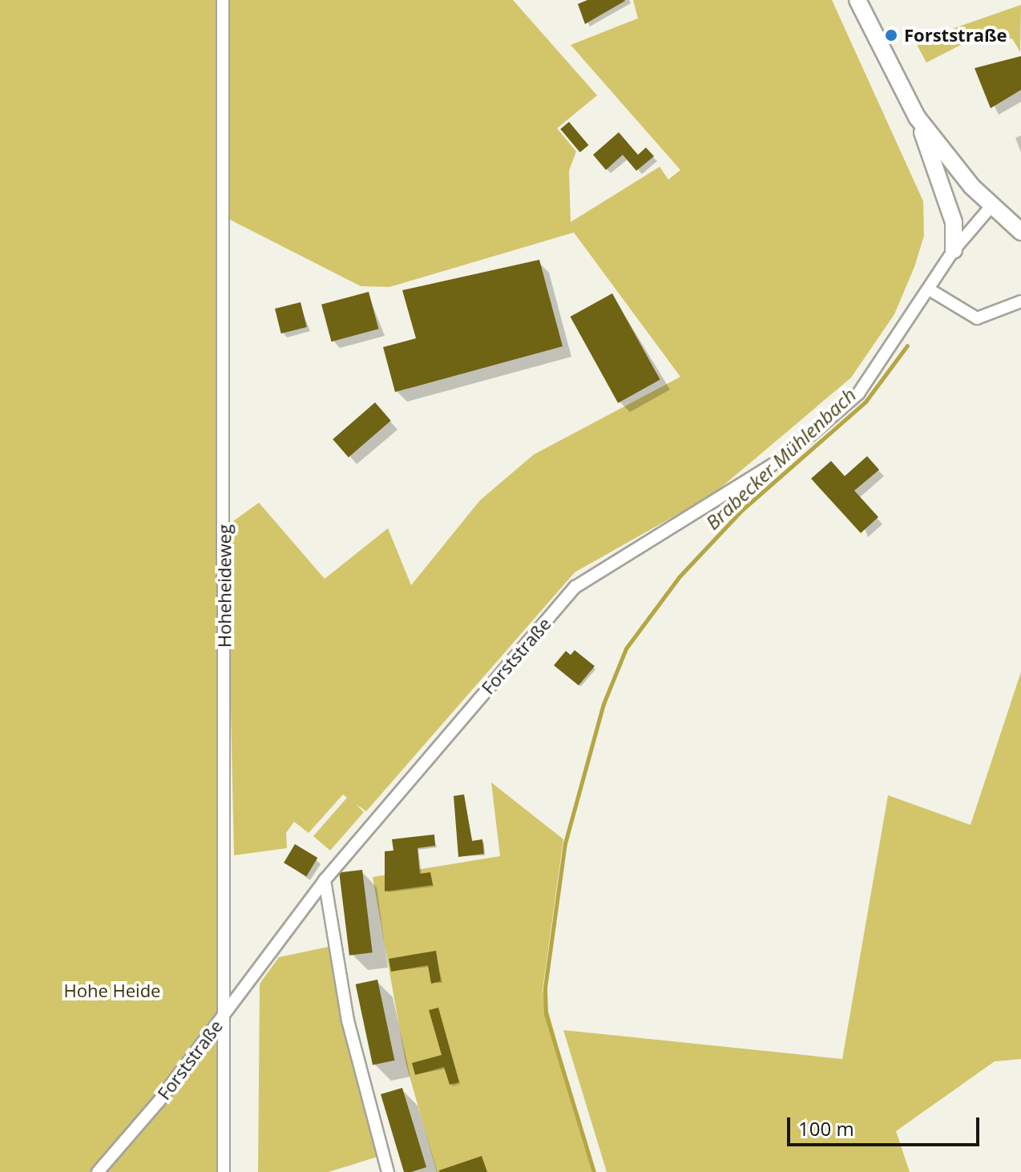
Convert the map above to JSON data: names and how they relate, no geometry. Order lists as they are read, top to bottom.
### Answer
{
  "streets": {
    "street": ["Hoheheideweg", "Forststraße"]
  },
  "crossings": [
    ["Hoheheideweg", "Forststraße"]
  ],
  "water": ["Brabecker Mühlenbach"],
  "parks": ["Hohe Heide"],
  "places": ["Forststraße"],
  "scale_bar": "100 m"
}
